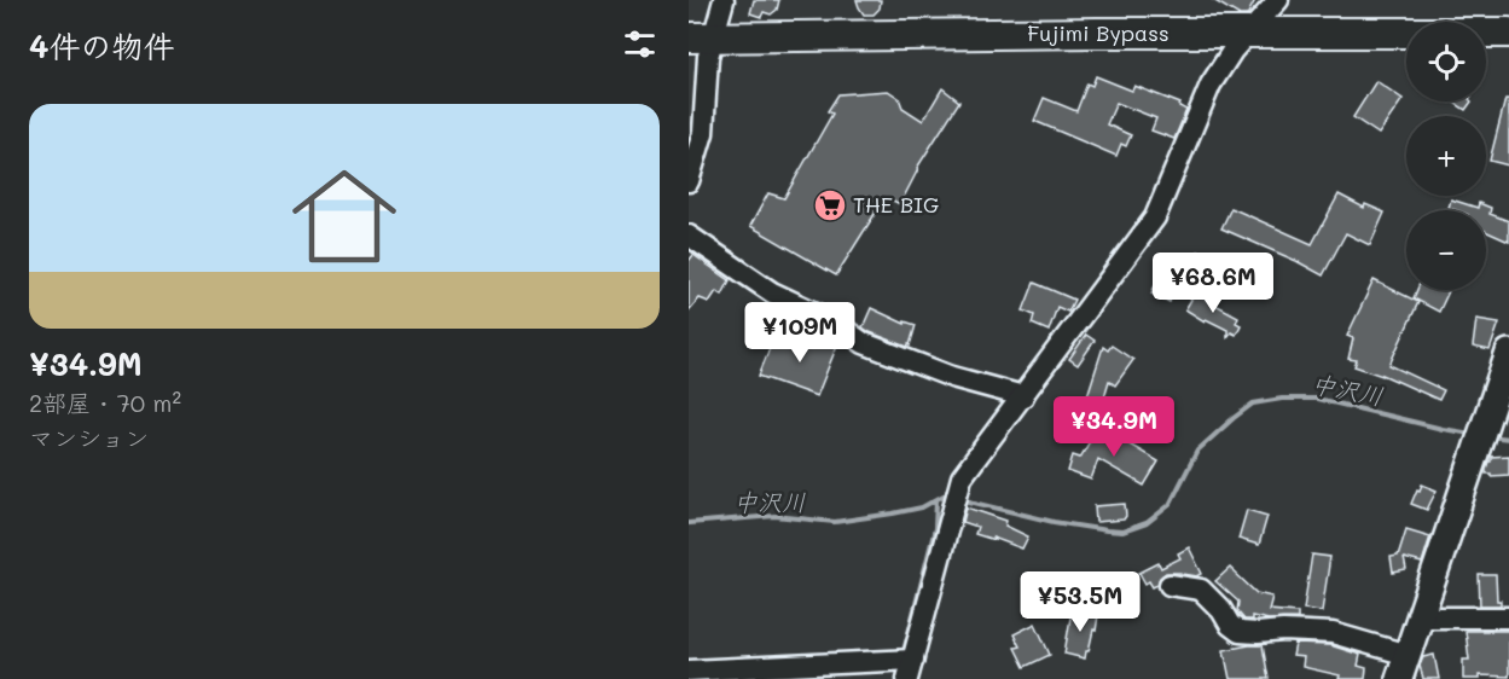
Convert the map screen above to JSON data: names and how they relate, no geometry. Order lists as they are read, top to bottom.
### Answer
{
  "streets": {
    "highway": ["Fujimi Bypass"]
  },
  "water": ["中沢川"],
  "places": {
    "supermarket": ["THE BIG"]
  },
  "page": {
    "heading": "4件の物件",
    "map_buttons": ["+", "−"],
    "list": [
      {
        "name": "¥34.9M",
        "note": "2部屋 · 70 m² · マンション"
      }
    ],
    "price": [
      "¥68.6M",
      "¥109M",
      "¥34.9M",
      "¥53.5M"
    ]
  }
}
